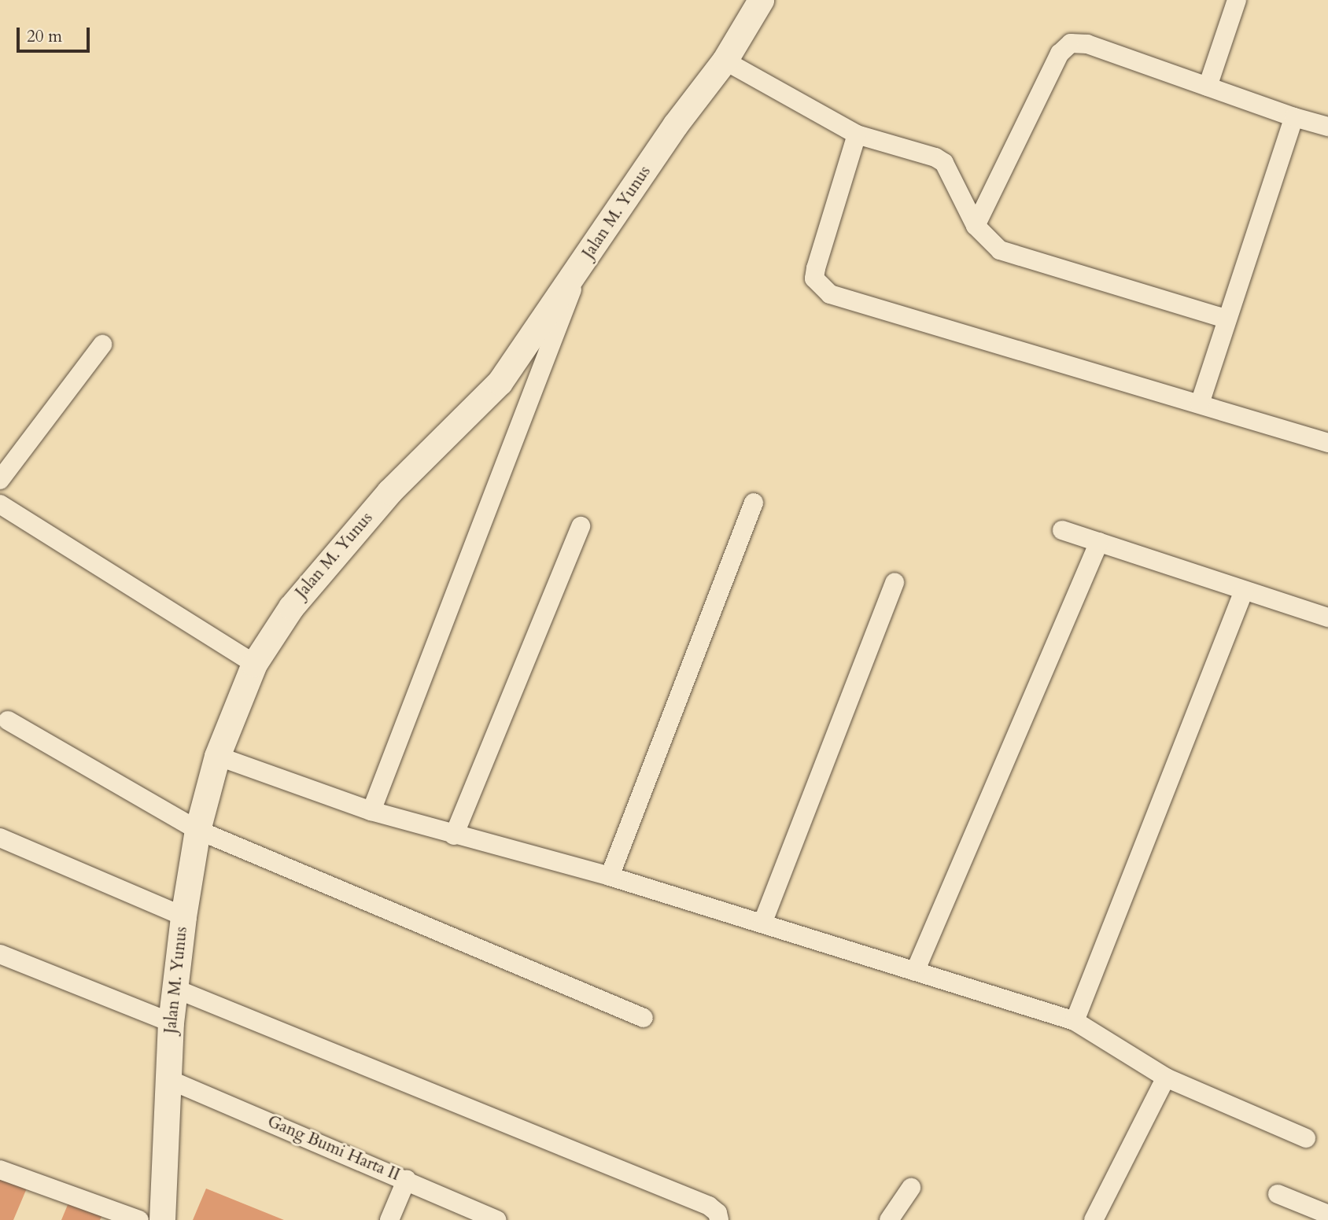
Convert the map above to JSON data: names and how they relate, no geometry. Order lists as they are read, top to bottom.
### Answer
{
  "streets": {
    "street": ["Jalan M. Yunus", "Gang Bumi Harta II"]
  },
  "crossings": [
    ["Jalan M. Yunus", "Gang Bumi Harta II"]
  ],
  "scale_bar": "20 m"
}
